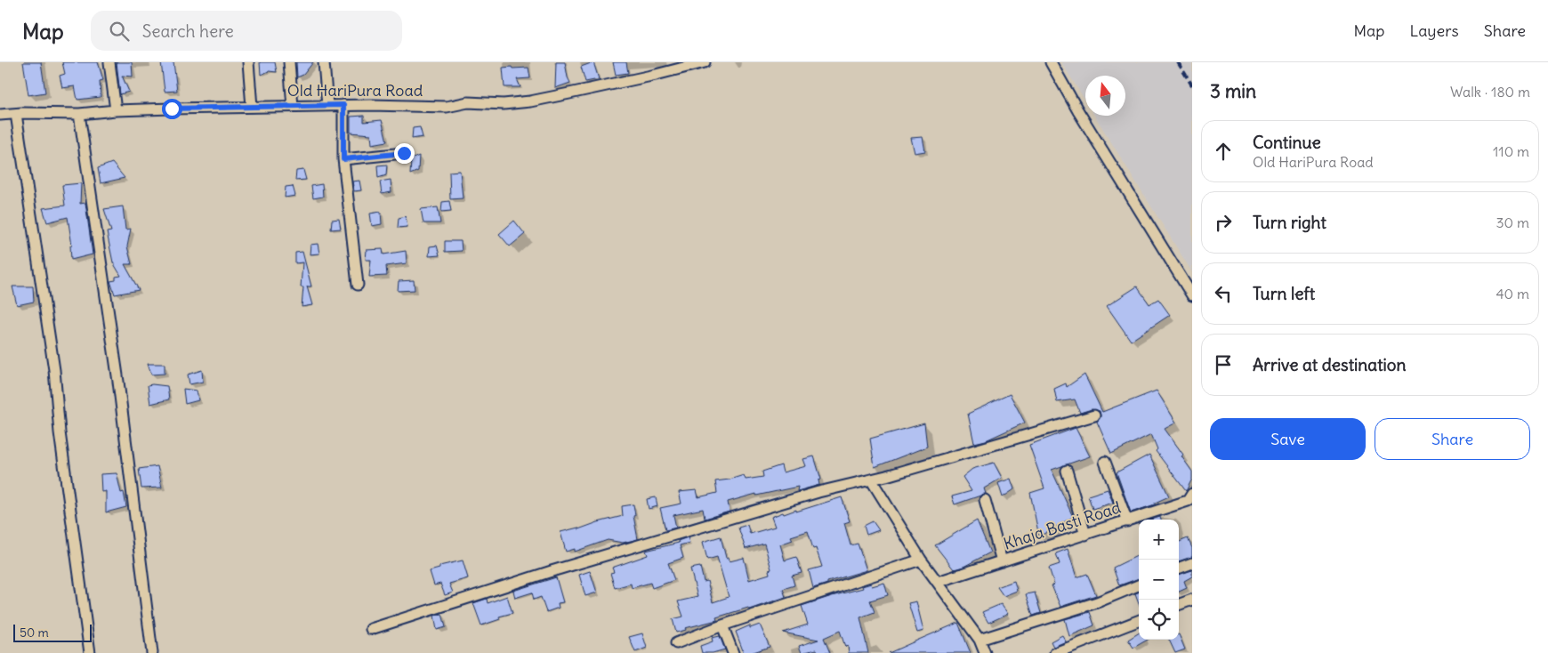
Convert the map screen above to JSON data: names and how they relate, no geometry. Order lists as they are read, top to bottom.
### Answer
{
  "streets": {
    "street": ["Old HariPura Road", "Khaja Basti Road"]
  },
  "scale_bar": "50 m",
  "north": "top",
  "page": {
    "header": "Map",
    "search": "Search here",
    "nav": ["Map", "Layers", "Share"],
    "heading": ["3 min", "Walk · 180 m"],
    "list": [
      ["Continue", "Old HariPura Road", "110 m"],
      ["Turn right", "30 m"],
      ["Turn left", "40 m"],
      "Arrive at destination"
    ],
    "buttons": ["Save", "Share"],
    "map_buttons": ["+", "−"],
    "scale": "50 m"
  }
}
